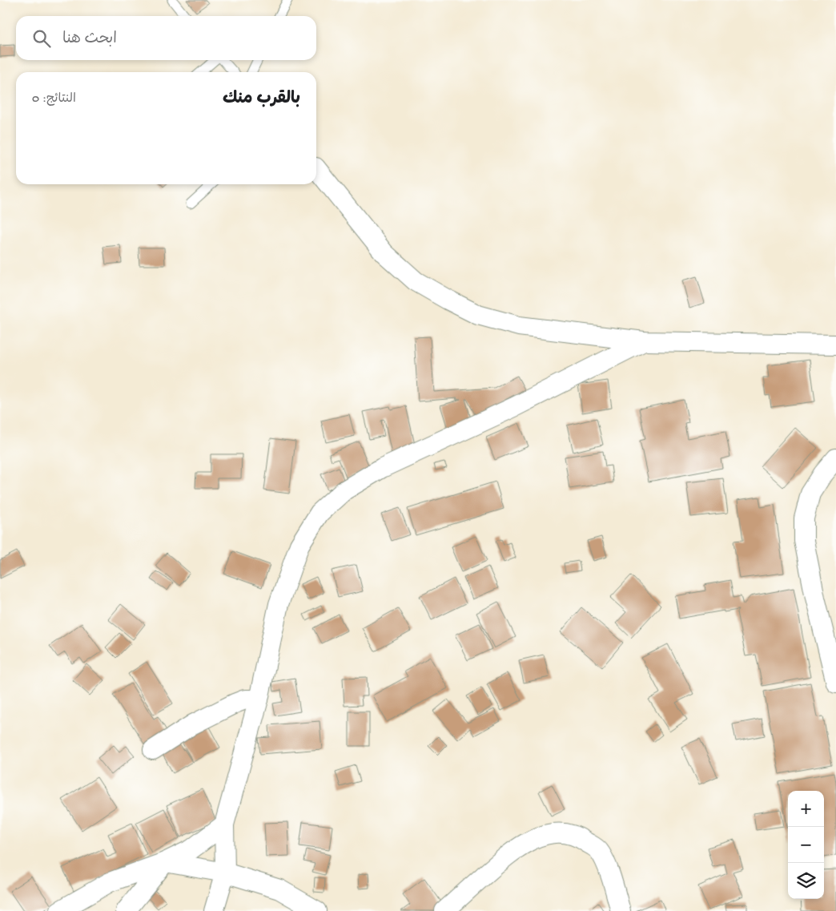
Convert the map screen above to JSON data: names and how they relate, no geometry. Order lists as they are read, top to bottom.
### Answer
{
  "page": {
    "search": "ابحث هنا",
    "heading": ["بالقرب منك", "النتائج: 0"],
    "map_buttons": ["+", "−"]
  }
}
